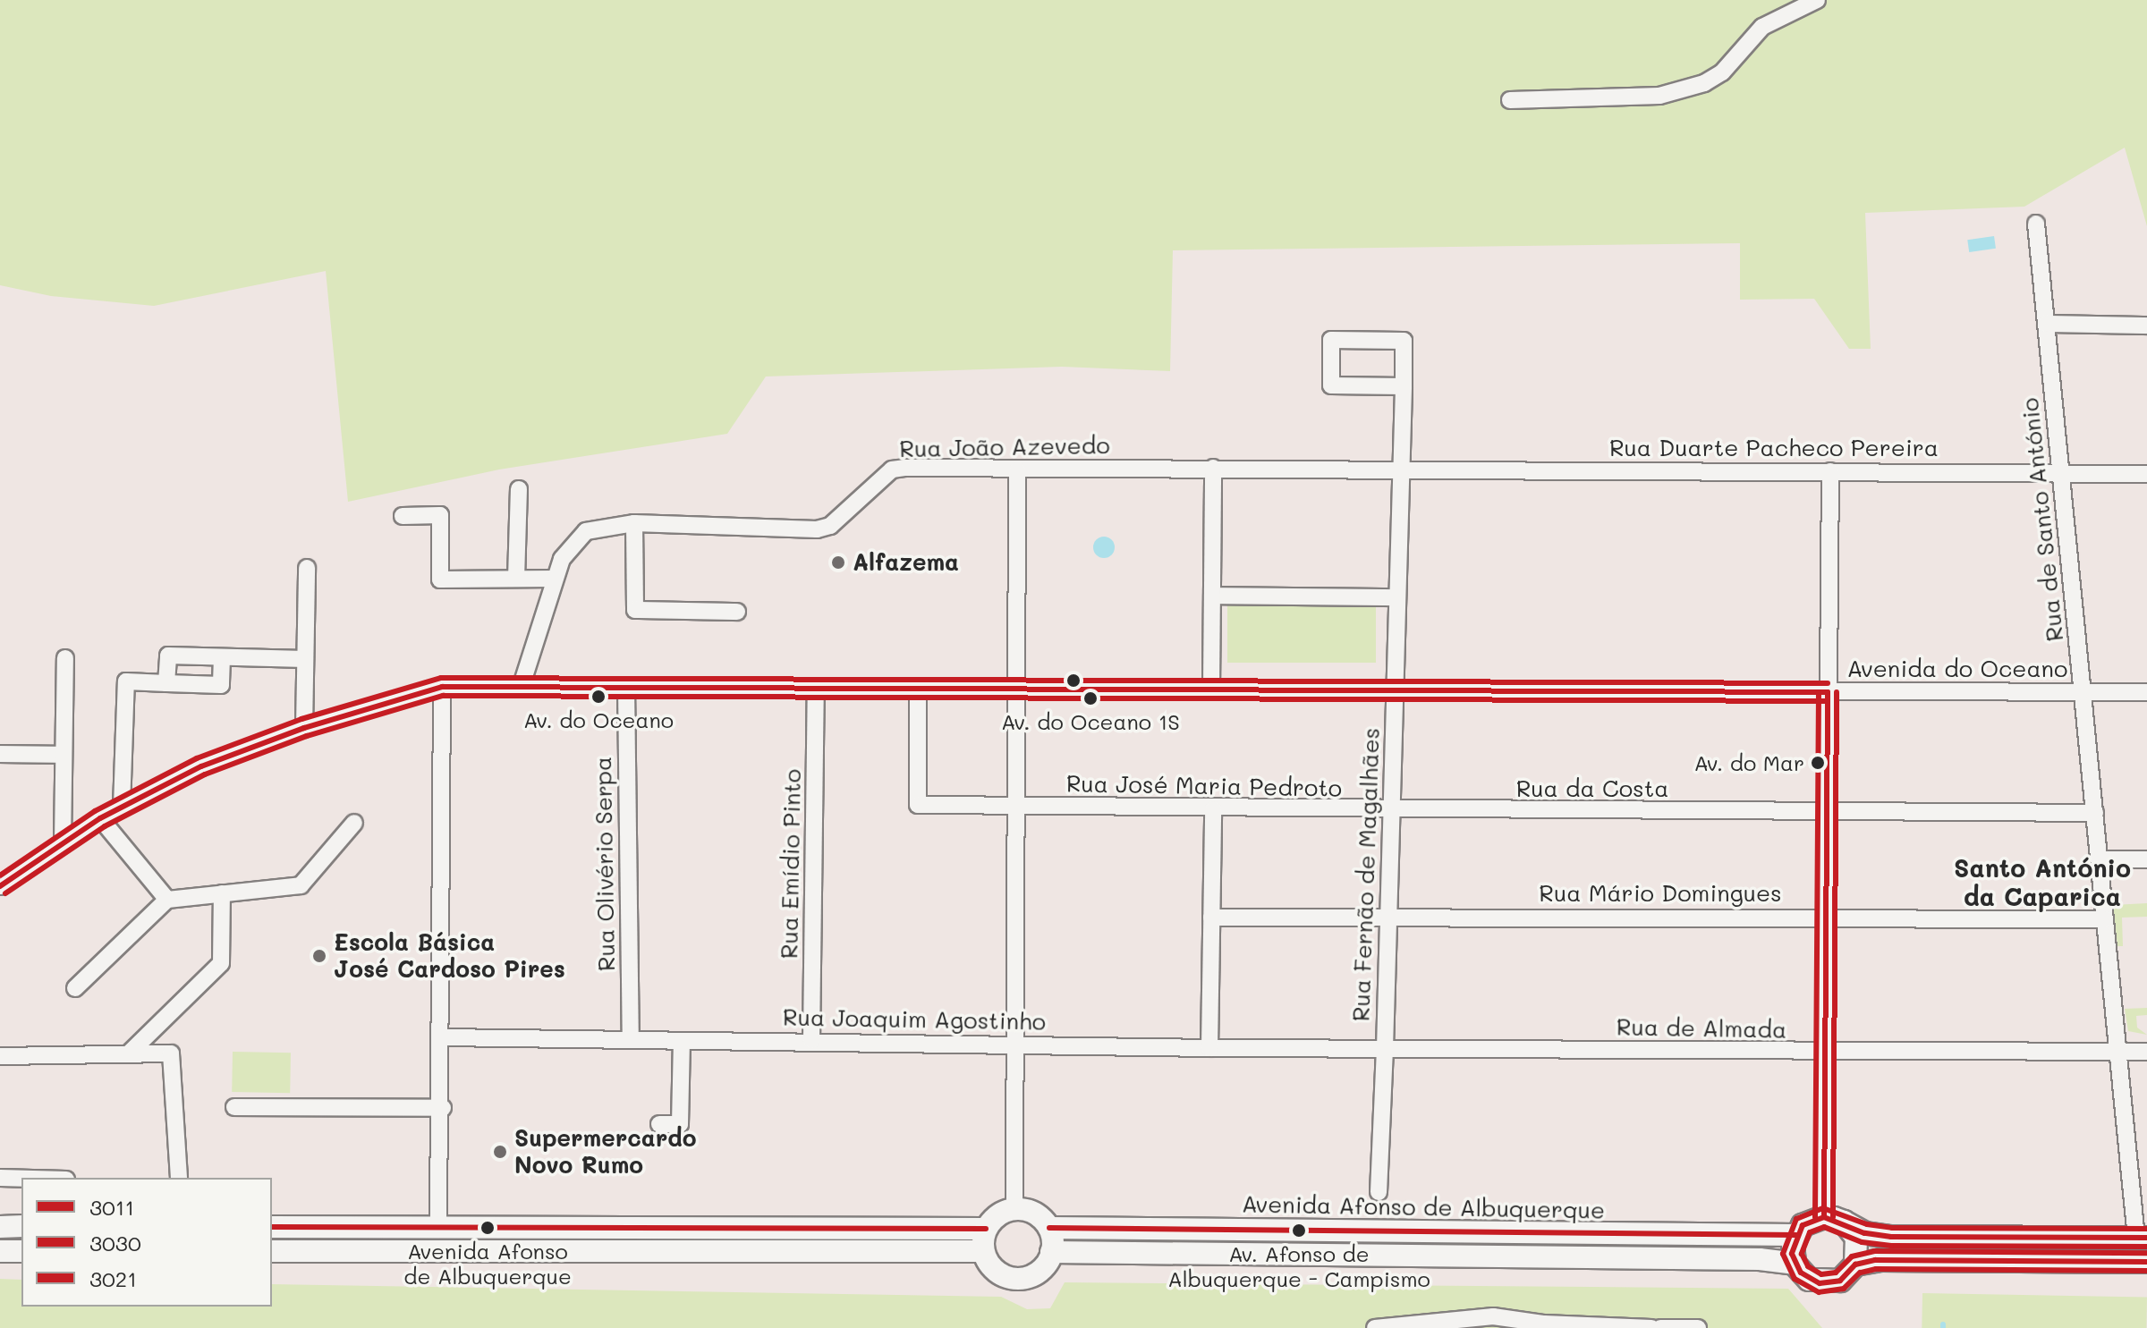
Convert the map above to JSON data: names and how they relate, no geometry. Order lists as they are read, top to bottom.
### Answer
{
  "streets": {
    "main road": ["Avenida Afonso de Albuquerque"],
    "street": [
      "Rua João Azevedo",
      "Rua Duarte Pacheco Pereira",
      "Rua de Santo António",
      "Avenida do Oceano",
      "Rua José Maria Pedroto",
      "Rua da Costa",
      "Rua Olivério Serpa",
      "Rua Emídio Pinto",
      "Rua Fernão de Magalhães",
      "Rua Mário Domingues",
      "Rua Joaquim Agostinho",
      "Rua de Almada"
    ]
  },
  "crossings": [
    ["Rua João Azevedo", "Rua Duarte Pacheco Pereira"],
    ["Rua João Azevedo", "Avenida do Oceano"],
    ["Rua João Azevedo", "Rua Fernão de Magalhães"],
    ["Rua Duarte Pacheco Pereira", "Rua de Santo António"],
    ["Rua Duarte Pacheco Pereira", "Rua Fernão de Magalhães"],
    ["Rua de Santo António", "Avenida do Oceano"],
    ["Rua de Santo António", "Rua da Costa"],
    ["Rua de Santo António", "Rua Mário Domingues"],
    ["Rua de Santo António", "Rua de Almada"],
    ["Avenida do Oceano", "Rua José Maria Pedroto"],
    ["Avenida do Oceano", "Rua Olivério Serpa"],
    ["Avenida do Oceano", "Rua Emídio Pinto"],
    ["Avenida do Oceano", "Rua Fernão de Magalhães"],
    ["Rua José Maria Pedroto", "Rua da Costa"],
    ["Rua José Maria Pedroto", "Rua Fernão de Magalhães"],
    ["Rua da Costa", "Rua Fernão de Magalhães"],
    ["Rua Olivério Serpa", "Rua Joaquim Agostinho"],
    ["Rua Emídio Pinto", "Rua Joaquim Agostinho"],
    ["Rua Fernão de Magalhães", "Rua Mário Domingues"],
    ["Rua Fernão de Magalhães", "Rua Joaquim Agostinho"],
    ["Rua Fernão de Magalhães", "Rua de Almada"],
    ["Rua Joaquim Agostinho", "Rua de Almada"]
  ],
  "districts": ["Santo António da Caparica"],
  "places": [
    "Alfazema",
    "Av. do Oceano",
    "Av. do Oceano 1S",
    "Av. do Mar",
    "Escola Básica José Cardoso Pires",
    "Supermercardo Novo Rumo",
    "Avenida Afonso de Albuquerque",
    "Av. Afonso de Albuquerque - Campismo"
  ],
  "lines": ["transit line 3021", "transit line 3011", "transit line 3030"],
  "legend": ["3011", "3030", "3021"]
}
